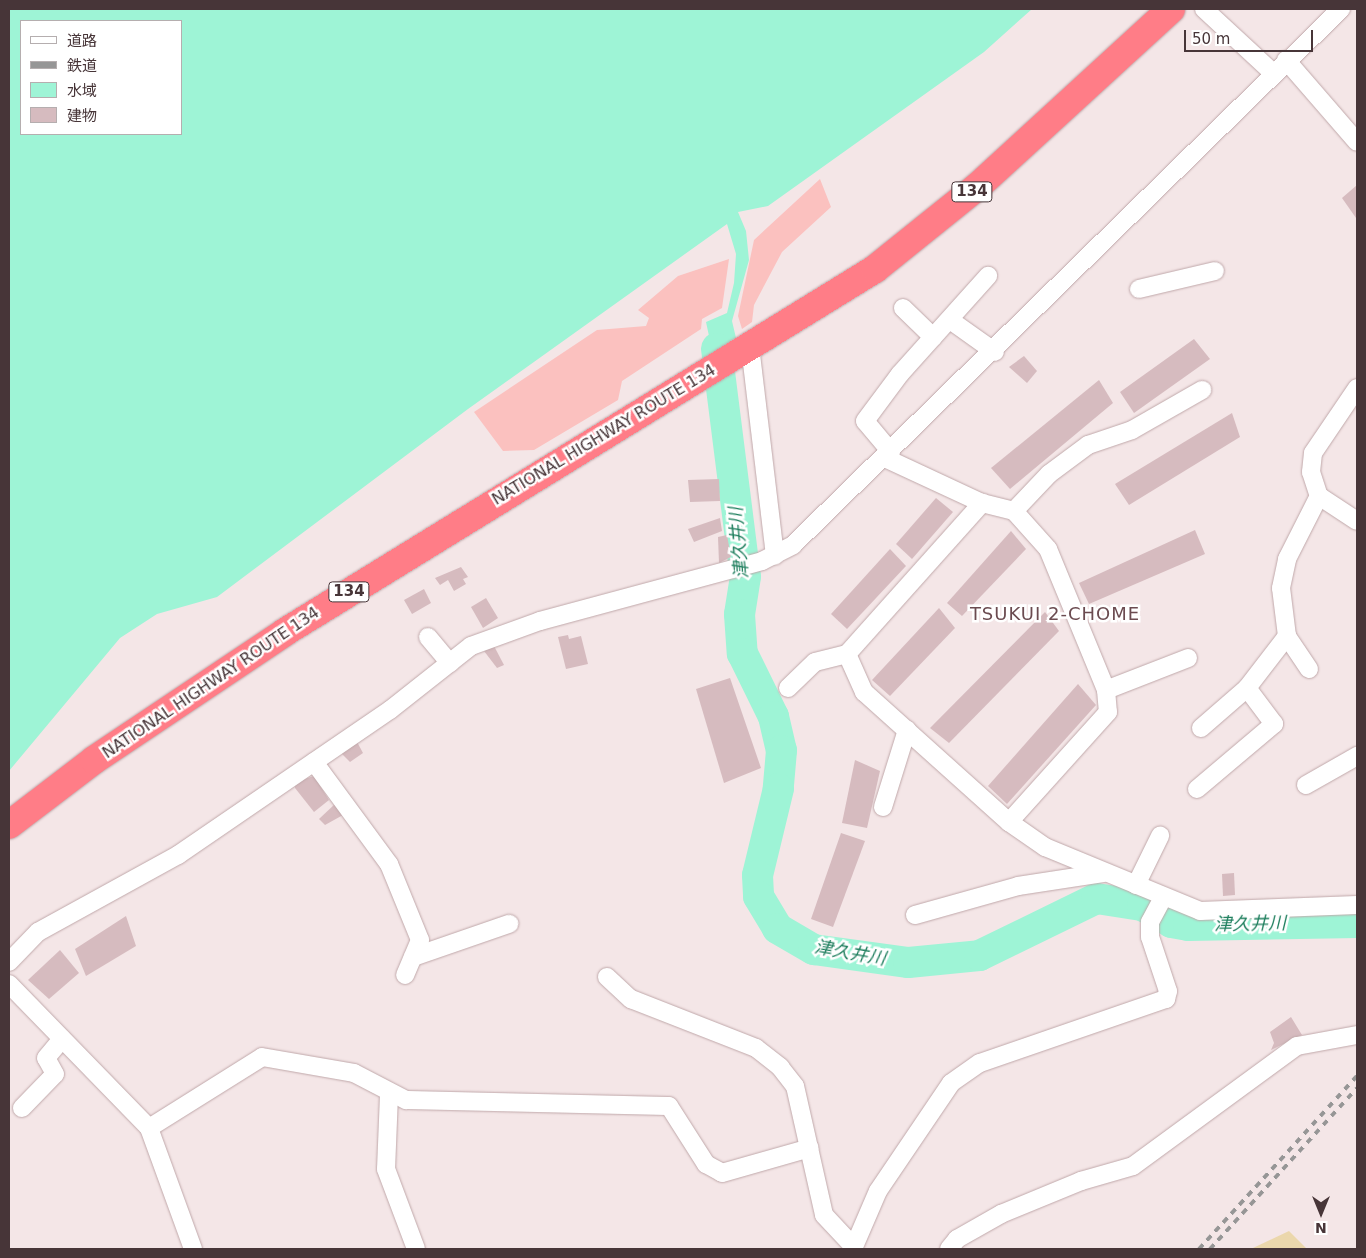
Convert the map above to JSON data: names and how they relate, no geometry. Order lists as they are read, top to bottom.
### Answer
{
  "streets": {
    "highway": ["134", "NATIONAL HIGHWAY ROUTE 134"]
  },
  "districts": ["TSUKUI 2-CHOME"],
  "water": ["津久井川"],
  "legend": [
    "道路",
    "鉄道",
    "水域",
    "建物"
  ],
  "scale_bar": "50 m",
  "north": "bottom"
}
